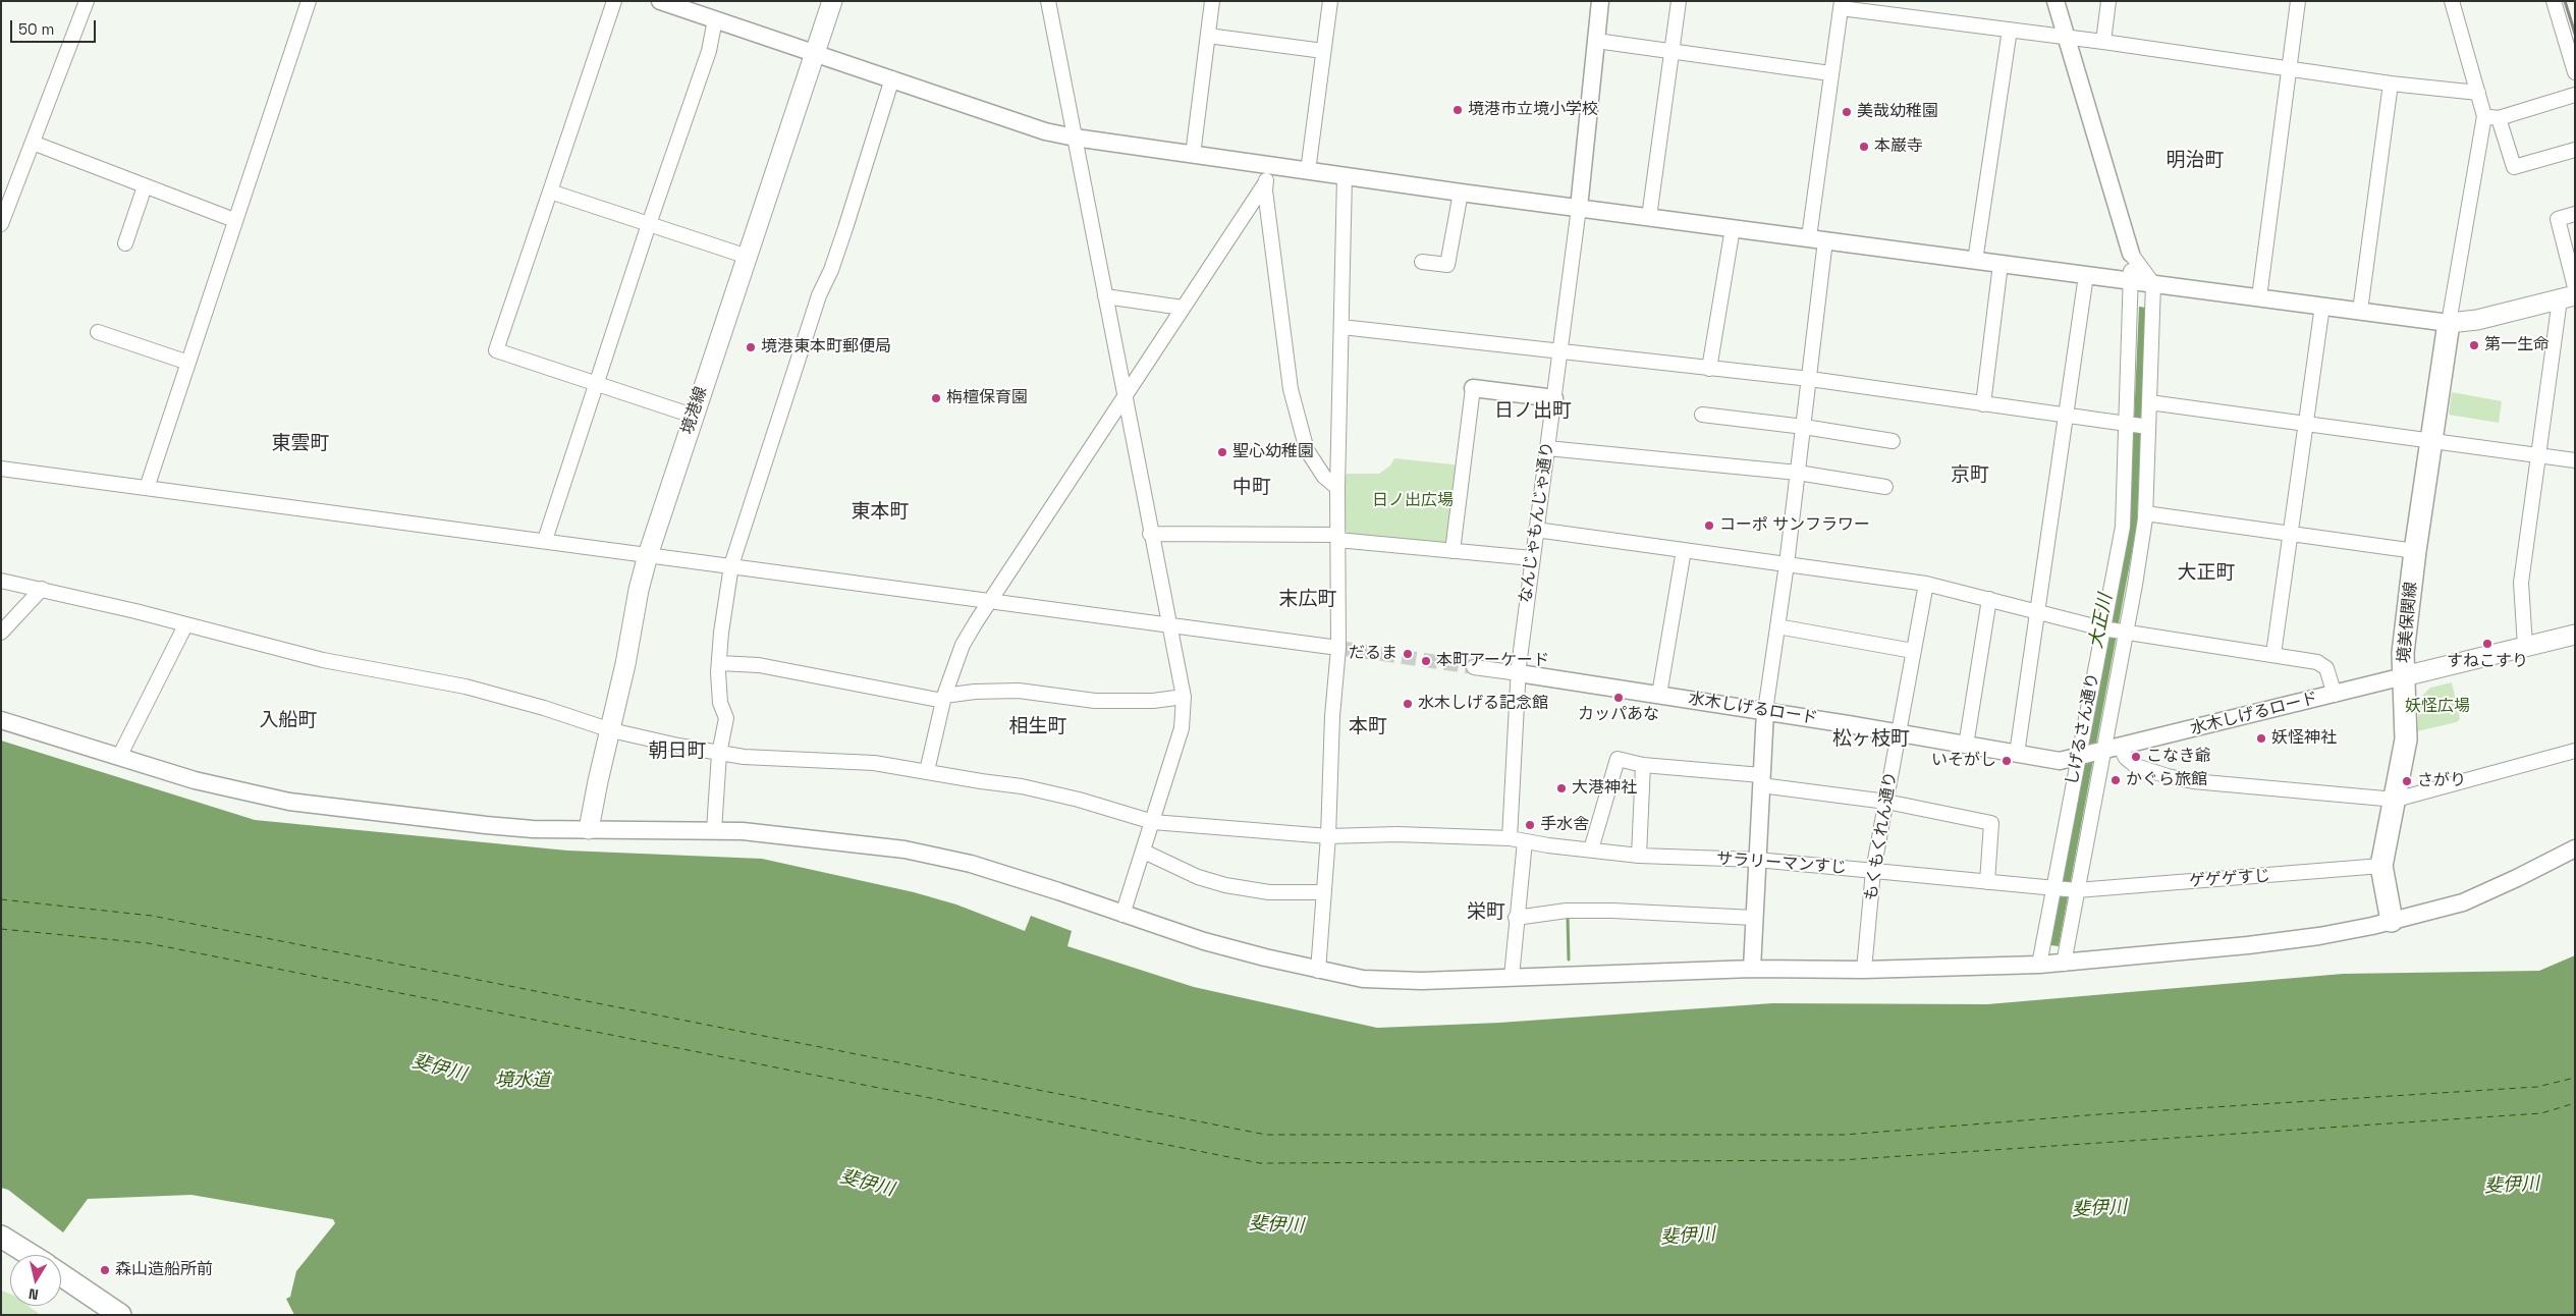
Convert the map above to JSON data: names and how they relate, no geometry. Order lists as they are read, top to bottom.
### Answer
{
  "streets": {
    "main road": ["境港線", "境美保関線"],
    "street": [
      "なんじゃもんじゃ通り",
      "水木しげるロード",
      "しげるさん通り",
      "もくもくれん通り",
      "サラリーマンすじ",
      "ゲゲゲすじ"
    ]
  },
  "crossings": [
    ["境港線", "サラリーマンすじ"],
    ["なんじゃもんじゃ通り", "水木しげるロード"],
    ["なんじゃもんじゃ通り", "サラリーマンすじ"],
    ["境美保関線", "水木しげるロード"],
    ["境美保関線", "ゲゲゲすじ"],
    ["水木しげるロード", "しげるさん通り"],
    ["水木しげるロード", "もくもくれん通り"],
    ["しげるさん通り", "サラリーマンすじ"],
    ["しげるさん通り", "ゲゲゲすじ"],
    ["もくもくれん通り", "サラリーマンすじ"],
    ["サラリーマンすじ", "ゲゲゲすじ"]
  ],
  "districts": [
    "明治町",
    "日ノ出町",
    "東雲町",
    "京町",
    "中町",
    "東本町",
    "大正町",
    "末広町",
    "入船町",
    "相生町",
    "本町",
    "松ヶ枝町",
    "朝日町",
    "栄町"
  ],
  "water": ["大正川", "斐伊川", "境水道"],
  "parks": ["日ノ出広場", "妖怪広場"],
  "places": [
    "境港市立境小学校",
    "美哉幼稚園",
    "本巌寺",
    "第一生命",
    "境港東本町郵便局",
    "栴檀保育園",
    "聖心幼稚園",
    "コーポ サンフラワー",
    "すねこすり",
    "だるま",
    "本町アーケード",
    "カッパあな",
    "水木しげる記念館",
    "妖怪神社",
    "こなき爺",
    "いそがし",
    "かぐら旅館",
    "さがり",
    "大港神社",
    "手水舎",
    "森山造船所前"
  ],
  "scale_bar": "50 m",
  "north": "bottom"
}
